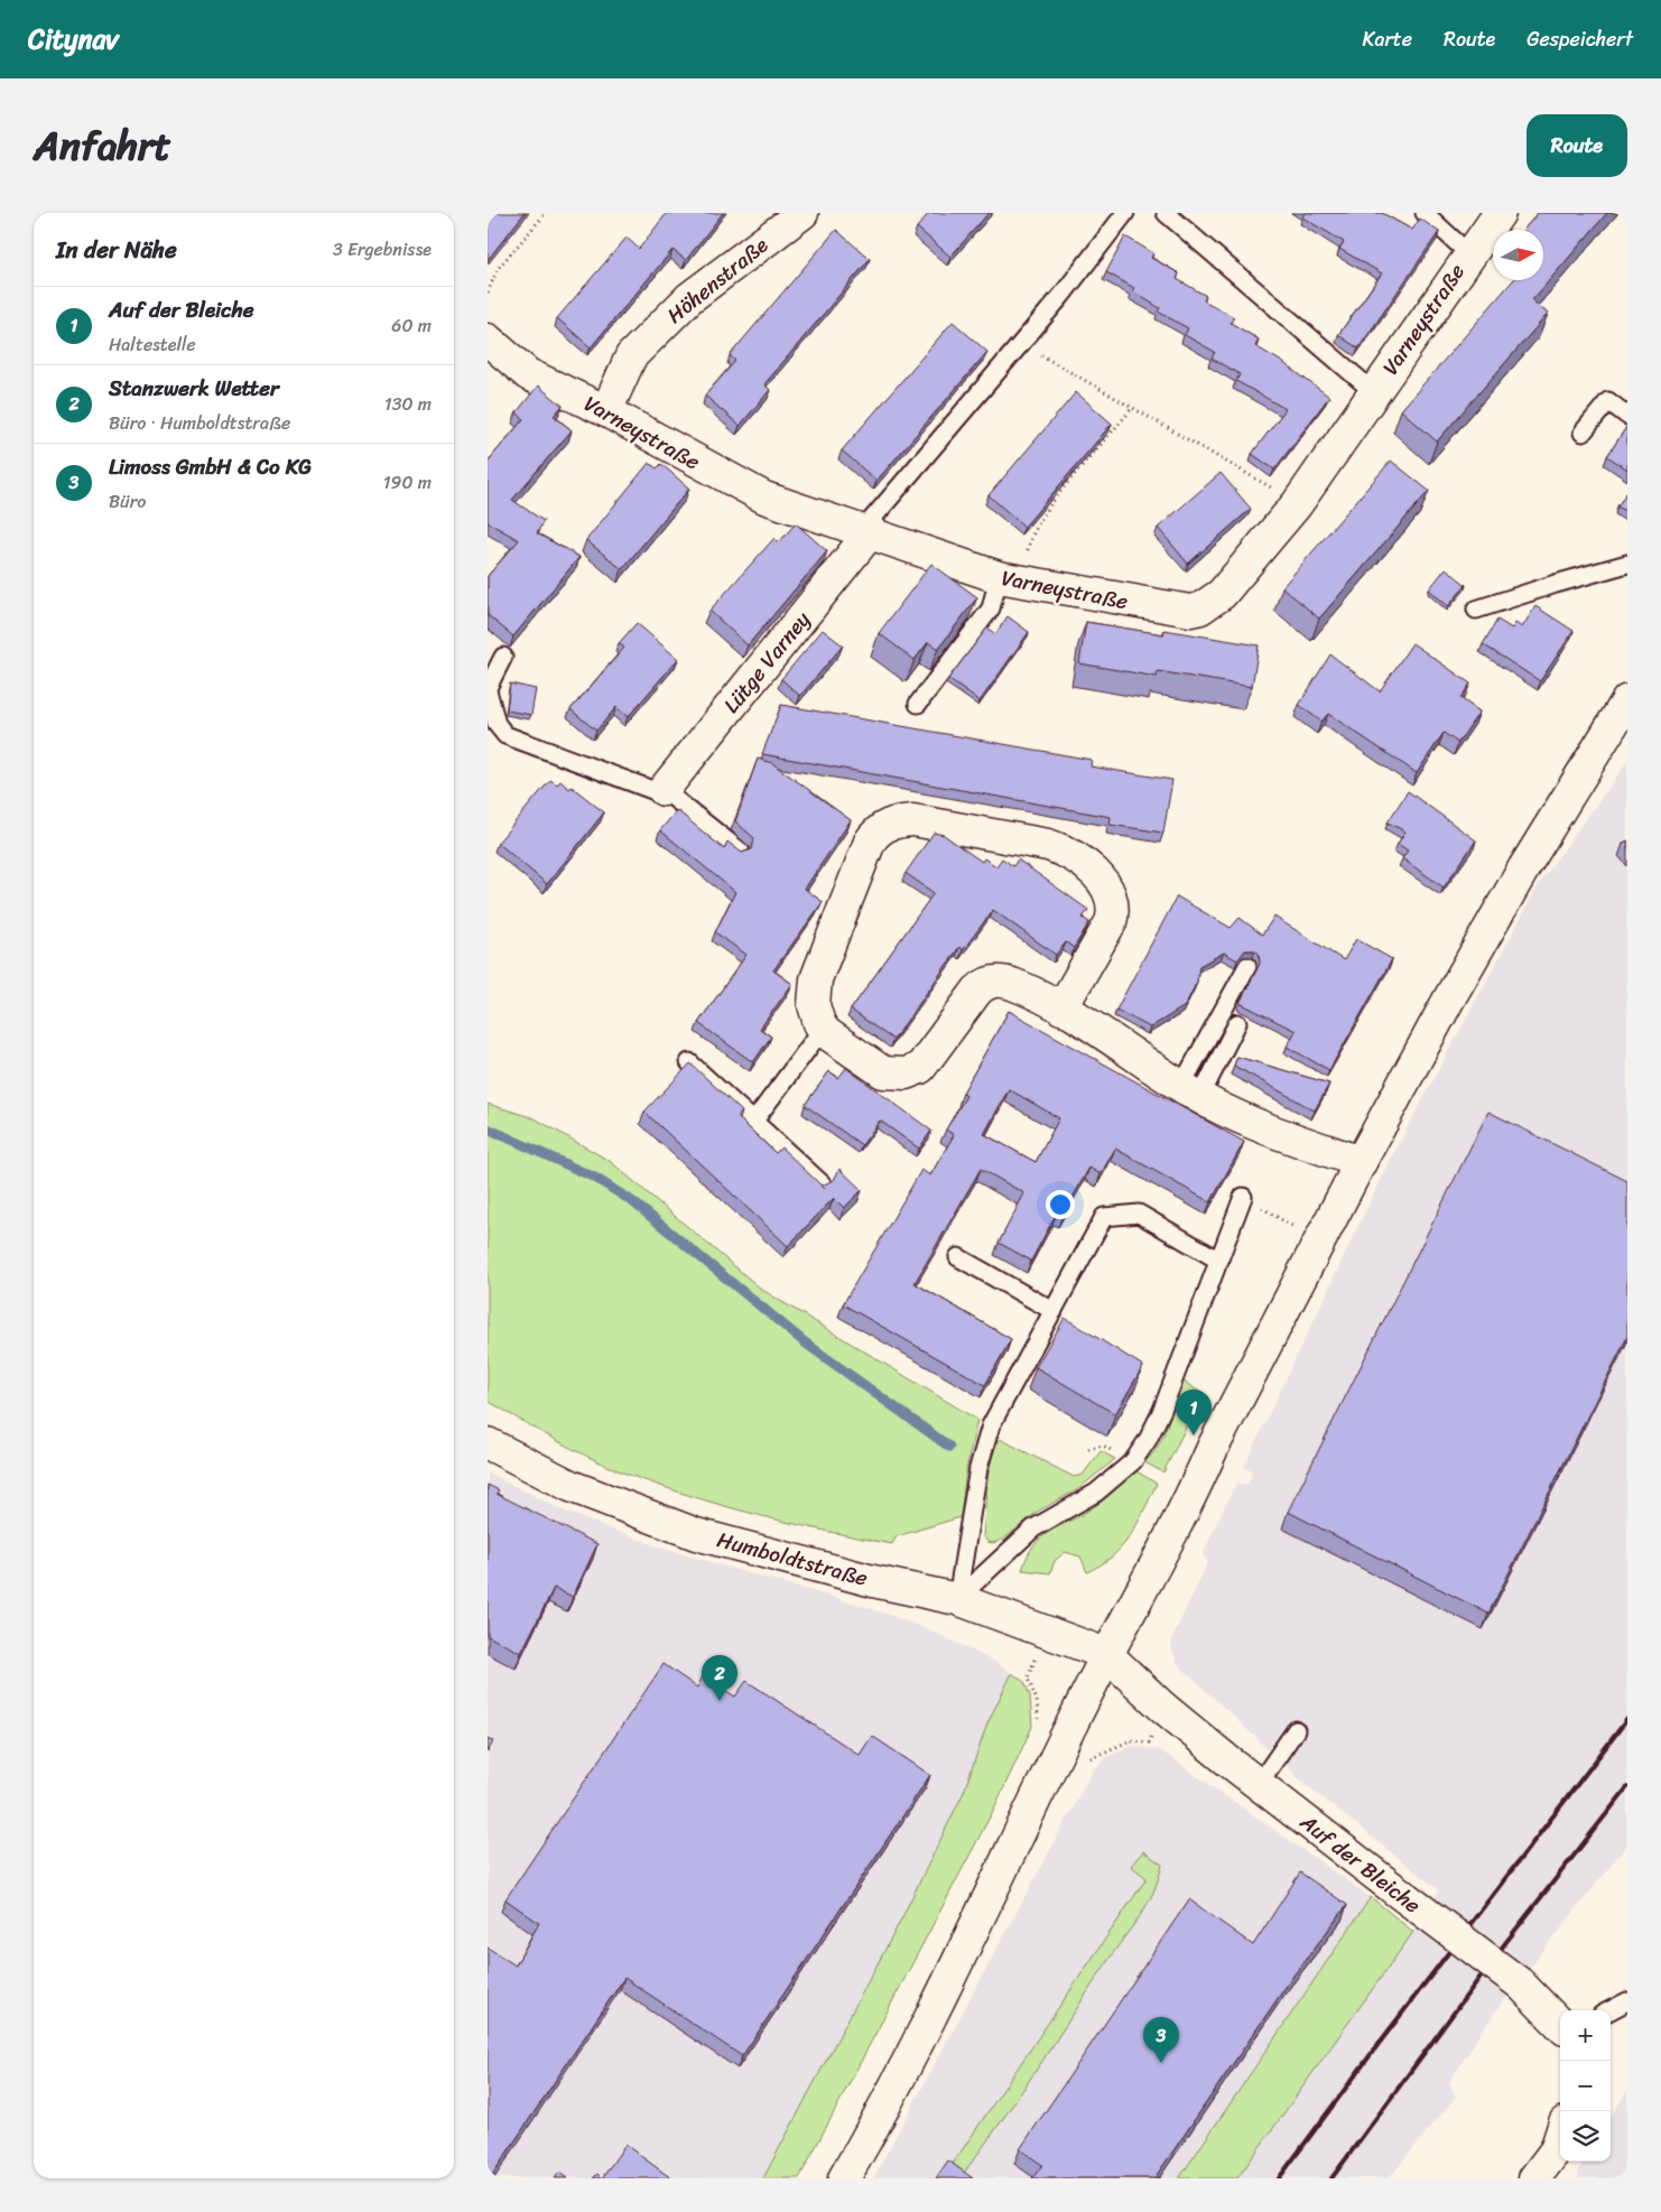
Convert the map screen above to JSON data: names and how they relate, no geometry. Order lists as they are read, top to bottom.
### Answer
{
  "streets": {
    "street": [
      "Höhenstraße",
      "Varneystraße",
      "Lütge Varney",
      "Humboldtstraße",
      "Auf der Bleiche"
    ]
  },
  "crossings": [
    ["Höhenstraße", "Varneystraße"],
    ["Varneystraße", "Lütge Varney"],
    ["Humboldtstraße", "Auf der Bleiche"]
  ],
  "north": "right",
  "page": {
    "header": "Citynav",
    "nav": ["Karte", "Route", "Gespeichert"],
    "title": "Anfahrt",
    "buttons": "Route",
    "heading": ["In der Nähe", "3 Ergebnisse"],
    "list": [
      {
        "mark": "1",
        "name": "Auf der Bleiche",
        "note": "Haltestelle",
        "value": "60 m"
      },
      {
        "mark": "2",
        "name": "Stanzwerk Wetter",
        "note": "Büro · Humboldtstraße",
        "value": "130 m"
      },
      {
        "mark": "3",
        "name": "Limoss GmbH & Co KG",
        "note": "Büro",
        "value": "190 m"
      }
    ],
    "pins": ["1", "2", "3"],
    "map_buttons": ["+", "−"]
  }
}
